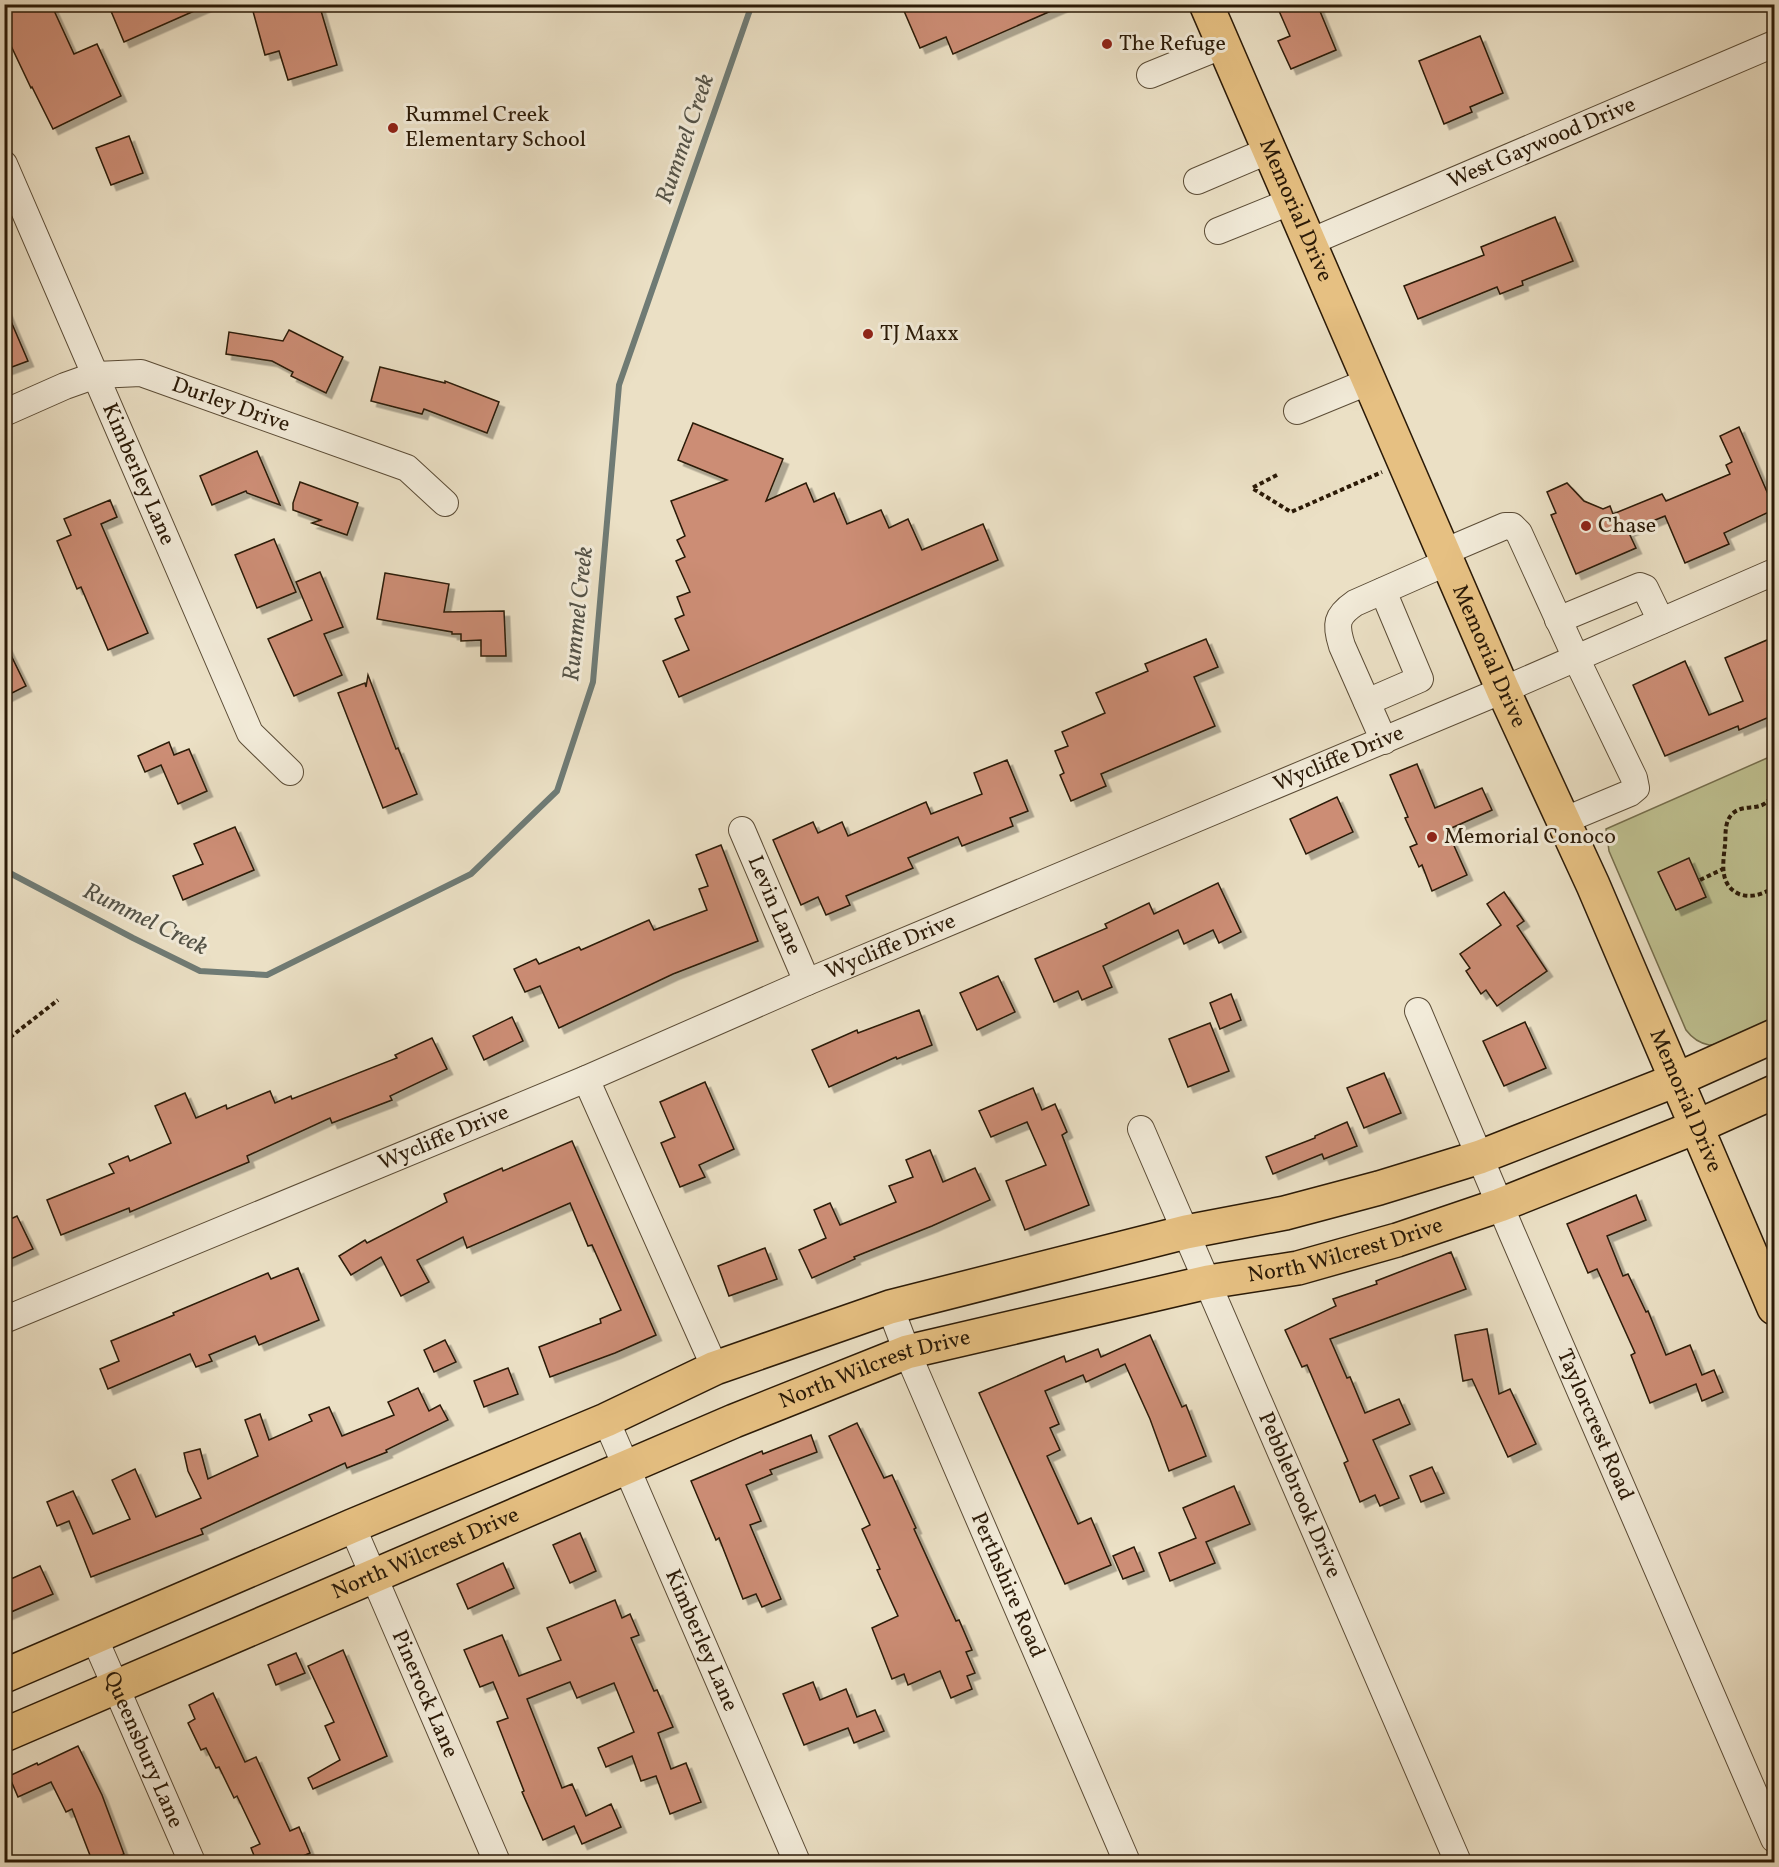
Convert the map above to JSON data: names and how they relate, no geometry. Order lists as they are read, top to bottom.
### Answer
{
  "streets": {
    "main road": ["Memorial Drive", "North Wilcrest Drive"],
    "street": [
      "West Gaywood Drive",
      "Durley Drive",
      "Kimberley Lane",
      "Wycliffe Drive",
      "Levin Lane",
      "Taylorcrest Road",
      "Pebblebrook Drive",
      "Perthshire Road",
      "Pinerock Lane",
      "Queensbury Lane"
    ]
  },
  "crossings": [
    ["West Gaywood Drive", "Memorial Drive"],
    ["Memorial Drive", "Wycliffe Drive"],
    ["Memorial Drive", "North Wilcrest Drive"],
    ["Durley Drive", "Kimberley Lane"],
    ["Kimberley Lane", "North Wilcrest Drive"],
    ["Wycliffe Drive", "Levin Lane"],
    ["North Wilcrest Drive", "Taylorcrest Road"],
    ["North Wilcrest Drive", "Pebblebrook Drive"],
    ["North Wilcrest Drive", "Perthshire Road"],
    ["North Wilcrest Drive", "Pinerock Lane"],
    ["North Wilcrest Drive", "Queensbury Lane"]
  ],
  "water": ["Rummel Creek"],
  "places": [
    "The Refuge",
    "Rummel Creek Elementary School",
    "TJ Maxx",
    "Chase",
    "Memorial Conoco"
  ]
}
